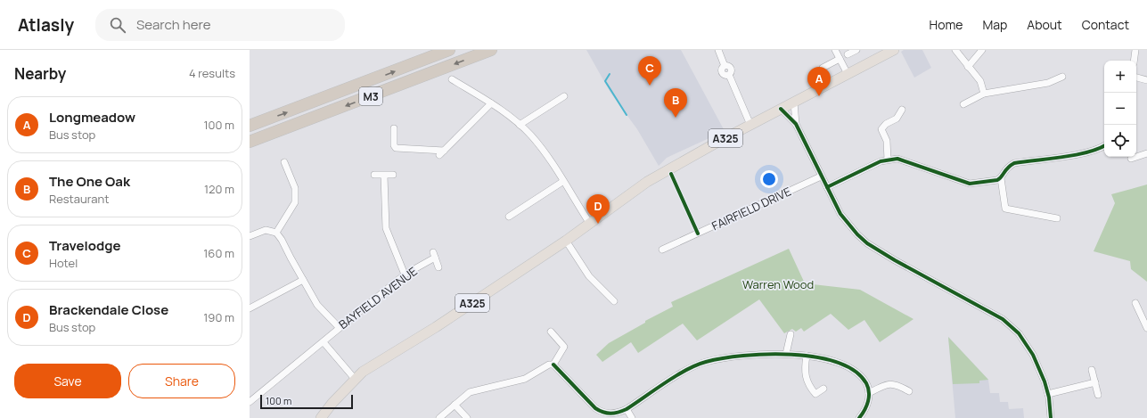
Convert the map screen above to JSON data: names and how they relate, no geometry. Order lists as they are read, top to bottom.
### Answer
{
  "streets": {
    "highway": ["M3"],
    "main road": ["A325"],
    "street": ["FAIRFIELD DRIVE", "BAYFIELD AVENUE"]
  },
  "parks": ["Warren Wood"],
  "scale_bar": "100 m",
  "page": {
    "header": "Atlasly",
    "search": "Search here",
    "nav": [
      "Home",
      "Map",
      "About",
      "Contact"
    ],
    "heading": ["Nearby", "4 results"],
    "pins": [
      "C",
      "A",
      "B",
      "D"
    ],
    "map_buttons": ["+", "−"],
    "list": [
      {
        "mark": "A",
        "name": "Longmeadow",
        "note": "Bus stop",
        "value": "100 m"
      },
      {
        "mark": "B",
        "name": "The One Oak",
        "note": "Restaurant",
        "value": "120 m"
      },
      {
        "mark": "C",
        "name": "Travelodge",
        "note": "Hotel",
        "value": "160 m"
      },
      {
        "mark": "D",
        "name": "Brackendale Close",
        "note": "Bus stop",
        "value": "190 m"
      }
    ],
    "buttons": ["Save", "Share"],
    "scale": "100 m"
  }
}
